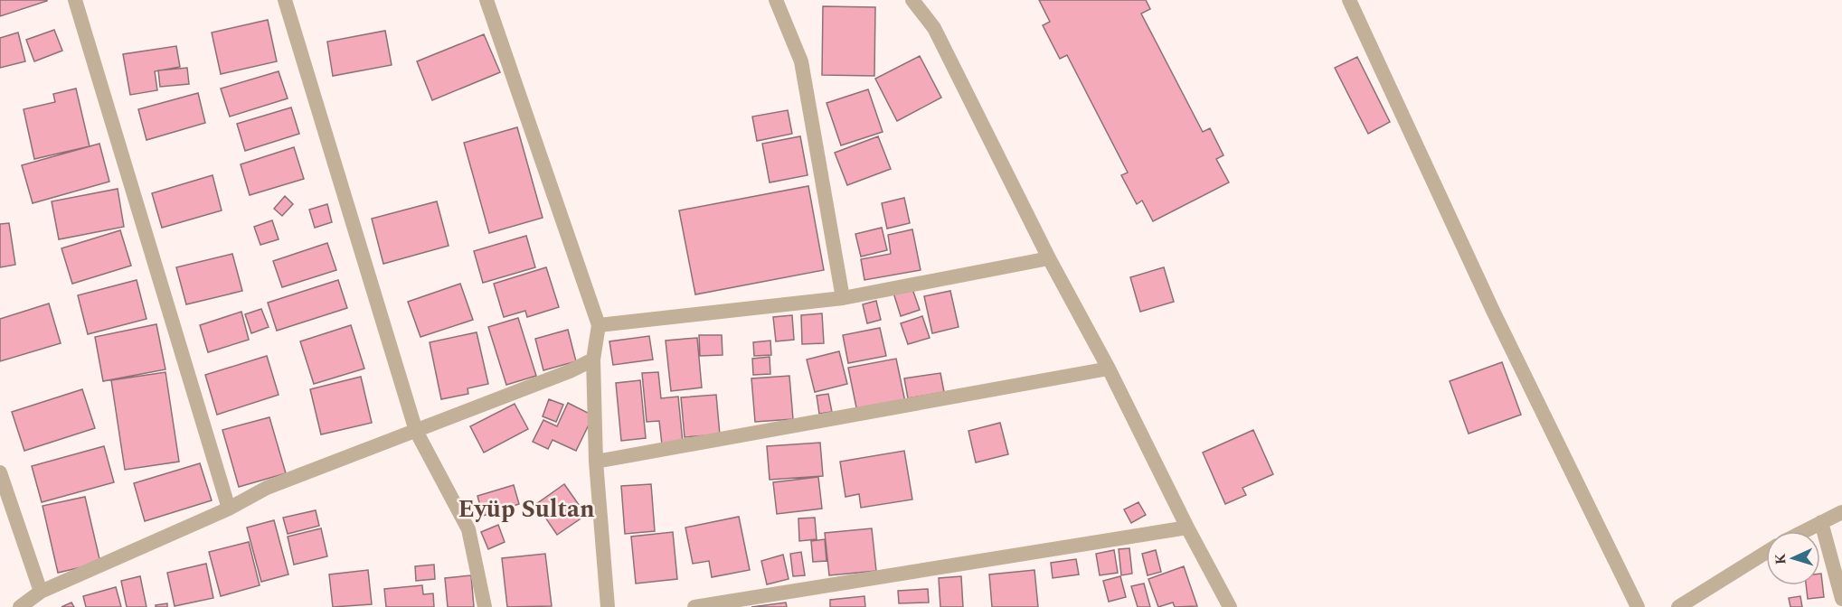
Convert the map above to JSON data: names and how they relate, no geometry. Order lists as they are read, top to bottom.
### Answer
{
  "districts": ["Eyüp Sultan"],
  "north": "left"
}
